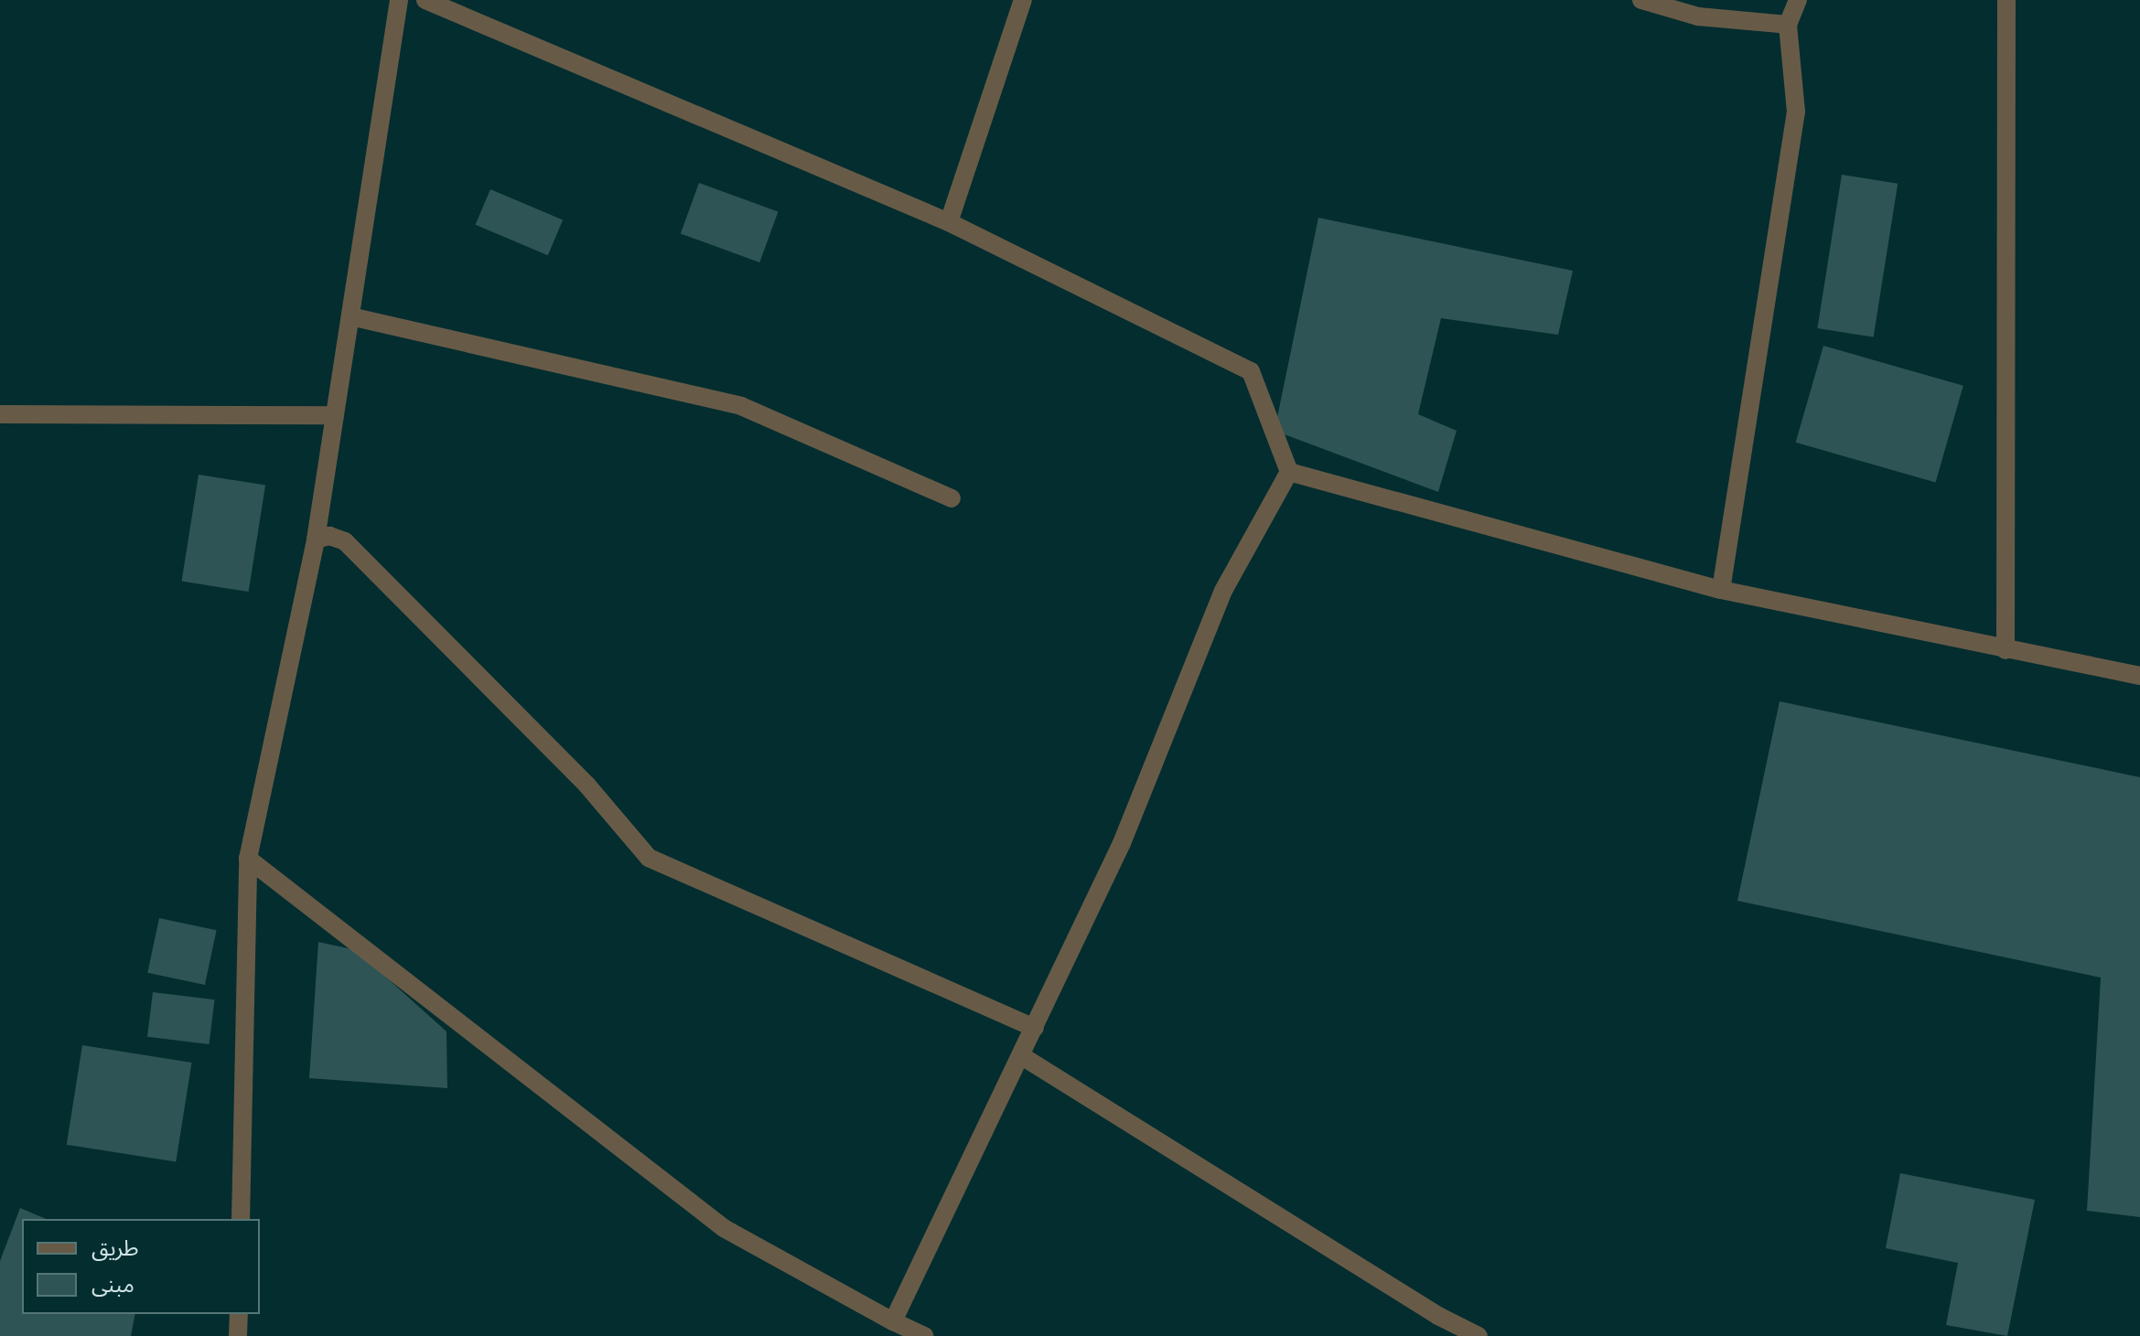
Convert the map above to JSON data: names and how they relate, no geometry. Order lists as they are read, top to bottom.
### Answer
{
  "legend": ["طريق", "مبنى"]
}
